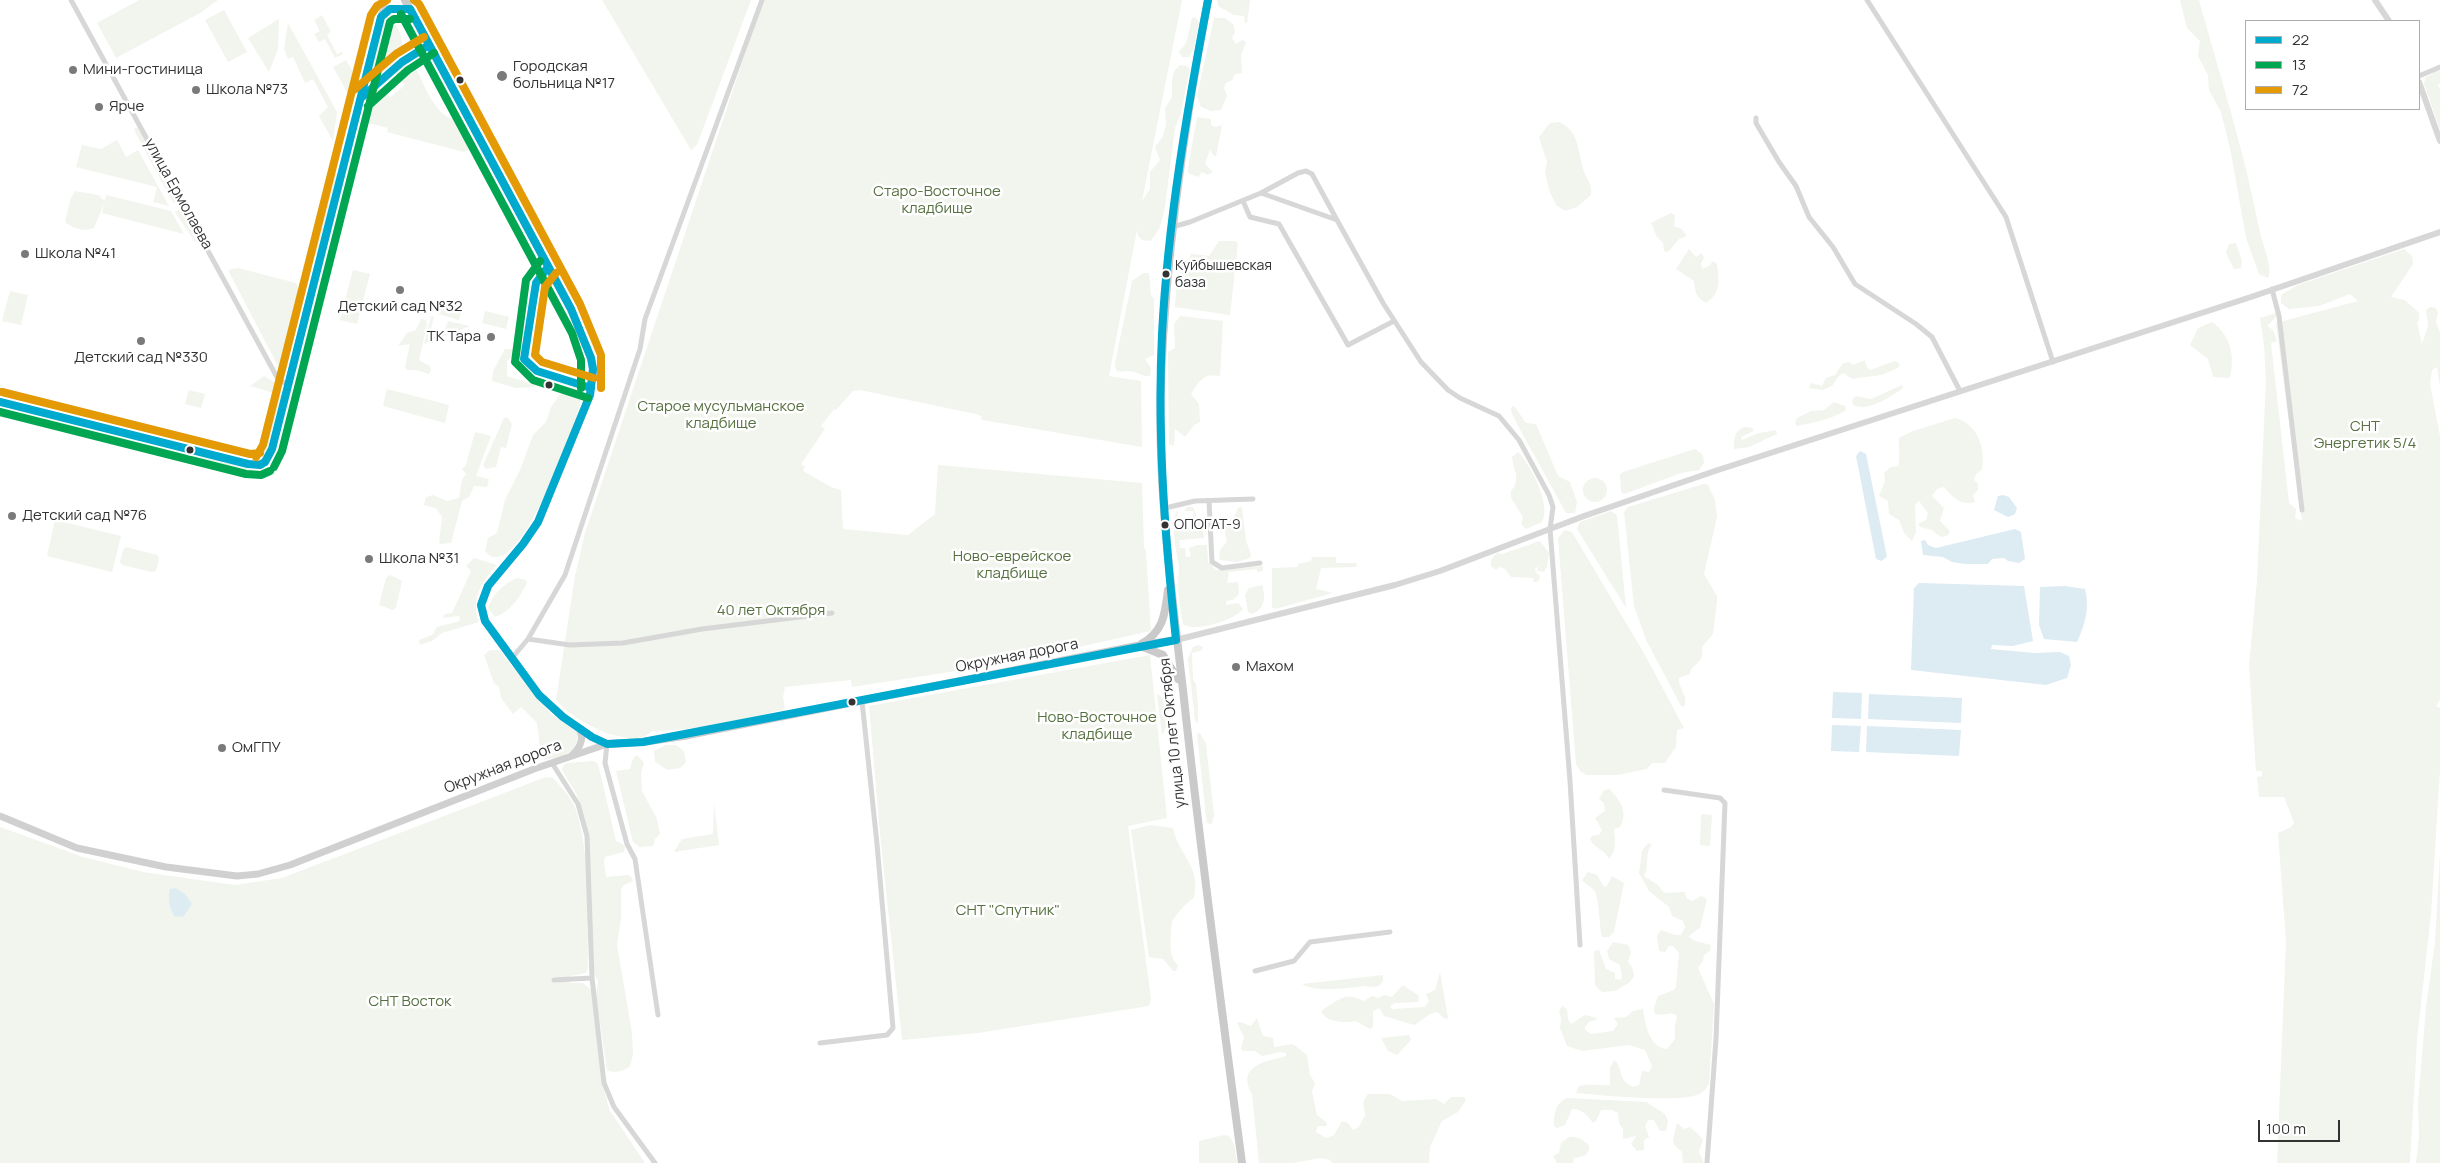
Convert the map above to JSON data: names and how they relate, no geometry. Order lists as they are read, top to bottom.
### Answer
{
  "streets": {
    "main road": ["Окружная дорога", "улица 10 лет Октября"],
    "street": ["улица Ермолаева"]
  },
  "crossings": [
    ["Окружная дорога", "улица 10 лет Октября"]
  ],
  "parks": [
    "Старо-Восточное кладбище",
    "Старое мусульманское кладбище",
    "СНТ Энергетик 5/4",
    "Ново-еврейское кладбище",
    "40 лет Октября",
    "Ново-Восточное кладбище",
    "СНТ \"Спутник\"",
    "СНТ Восток"
  ],
  "places": [
    "Мини-гостиница",
    "Городская больница №17",
    "Школа №73",
    "Ярче",
    "Школа №41",
    "Куйбышевская база",
    "Детский сад №32",
    "ТК Тара",
    "Детский сад №330",
    "Детский сад №76",
    "ОПОГАТ-9",
    "Школа №31",
    "Махом",
    "ОмГПУ"
  ],
  "lines": ["transit line 22", "transit line 72", "transit line 13"],
  "legend": ["22", "13", "72"],
  "scale_bar": "100 m"
}
